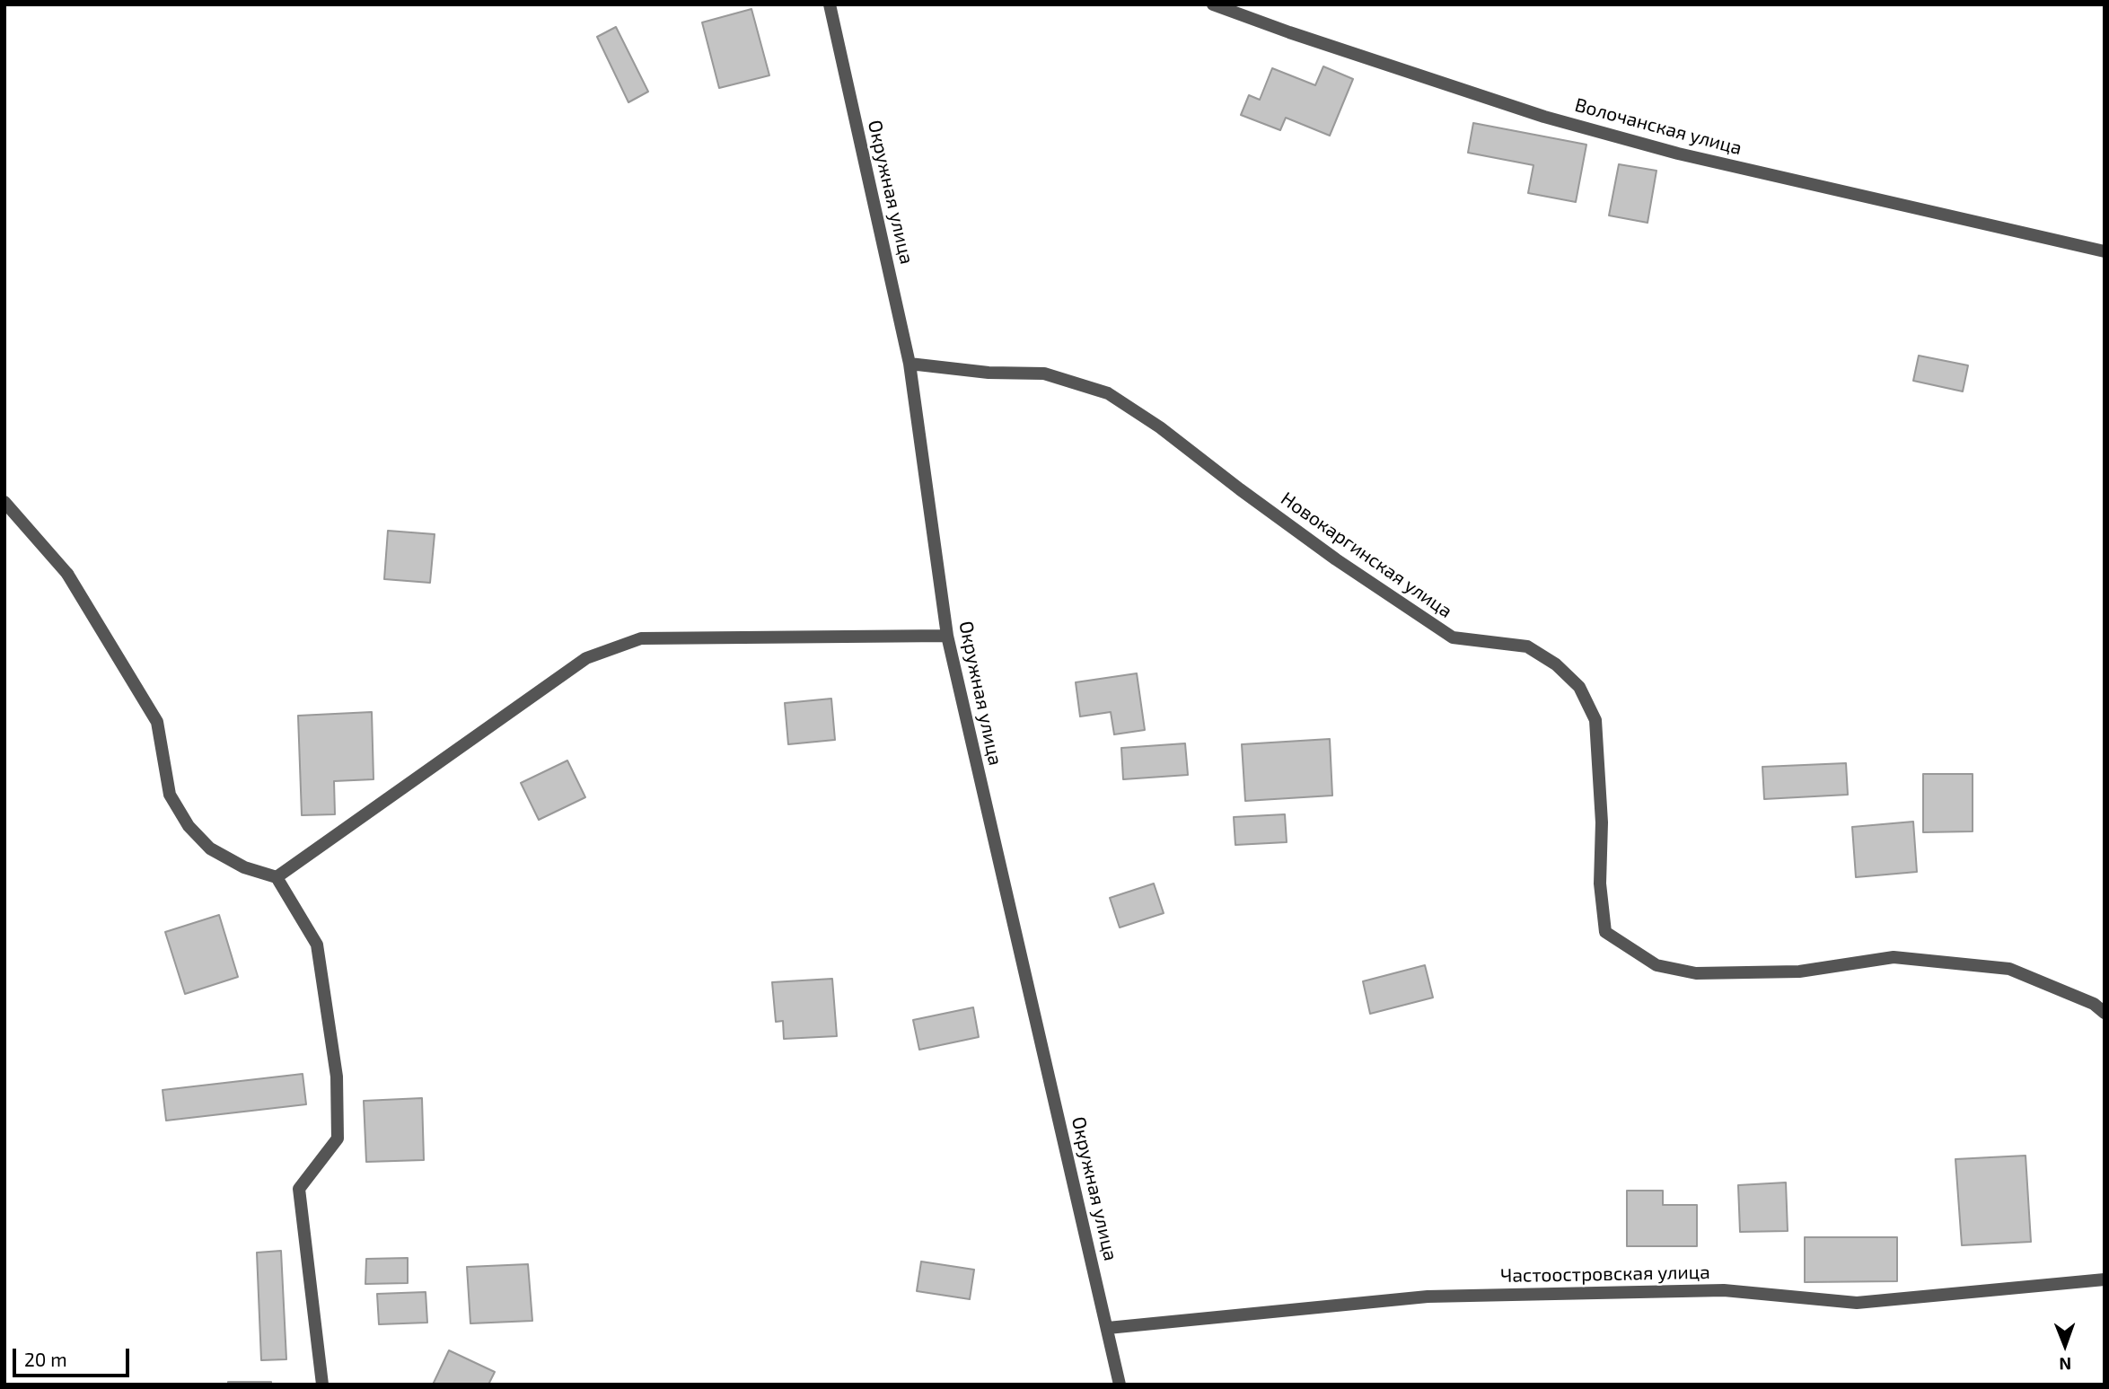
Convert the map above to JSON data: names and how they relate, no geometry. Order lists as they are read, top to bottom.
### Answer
{
  "streets": {
    "street": [
      "Волочанская улица",
      "Окружная улица",
      "Новокаргинская улица",
      "Частоостровская улица"
    ]
  },
  "crossings": [
    ["Окружная улица", "Новокаргинская улица"],
    ["Окружная улица", "Частоостровская улица"]
  ],
  "scale_bar": "20 m",
  "north": "bottom"
}
